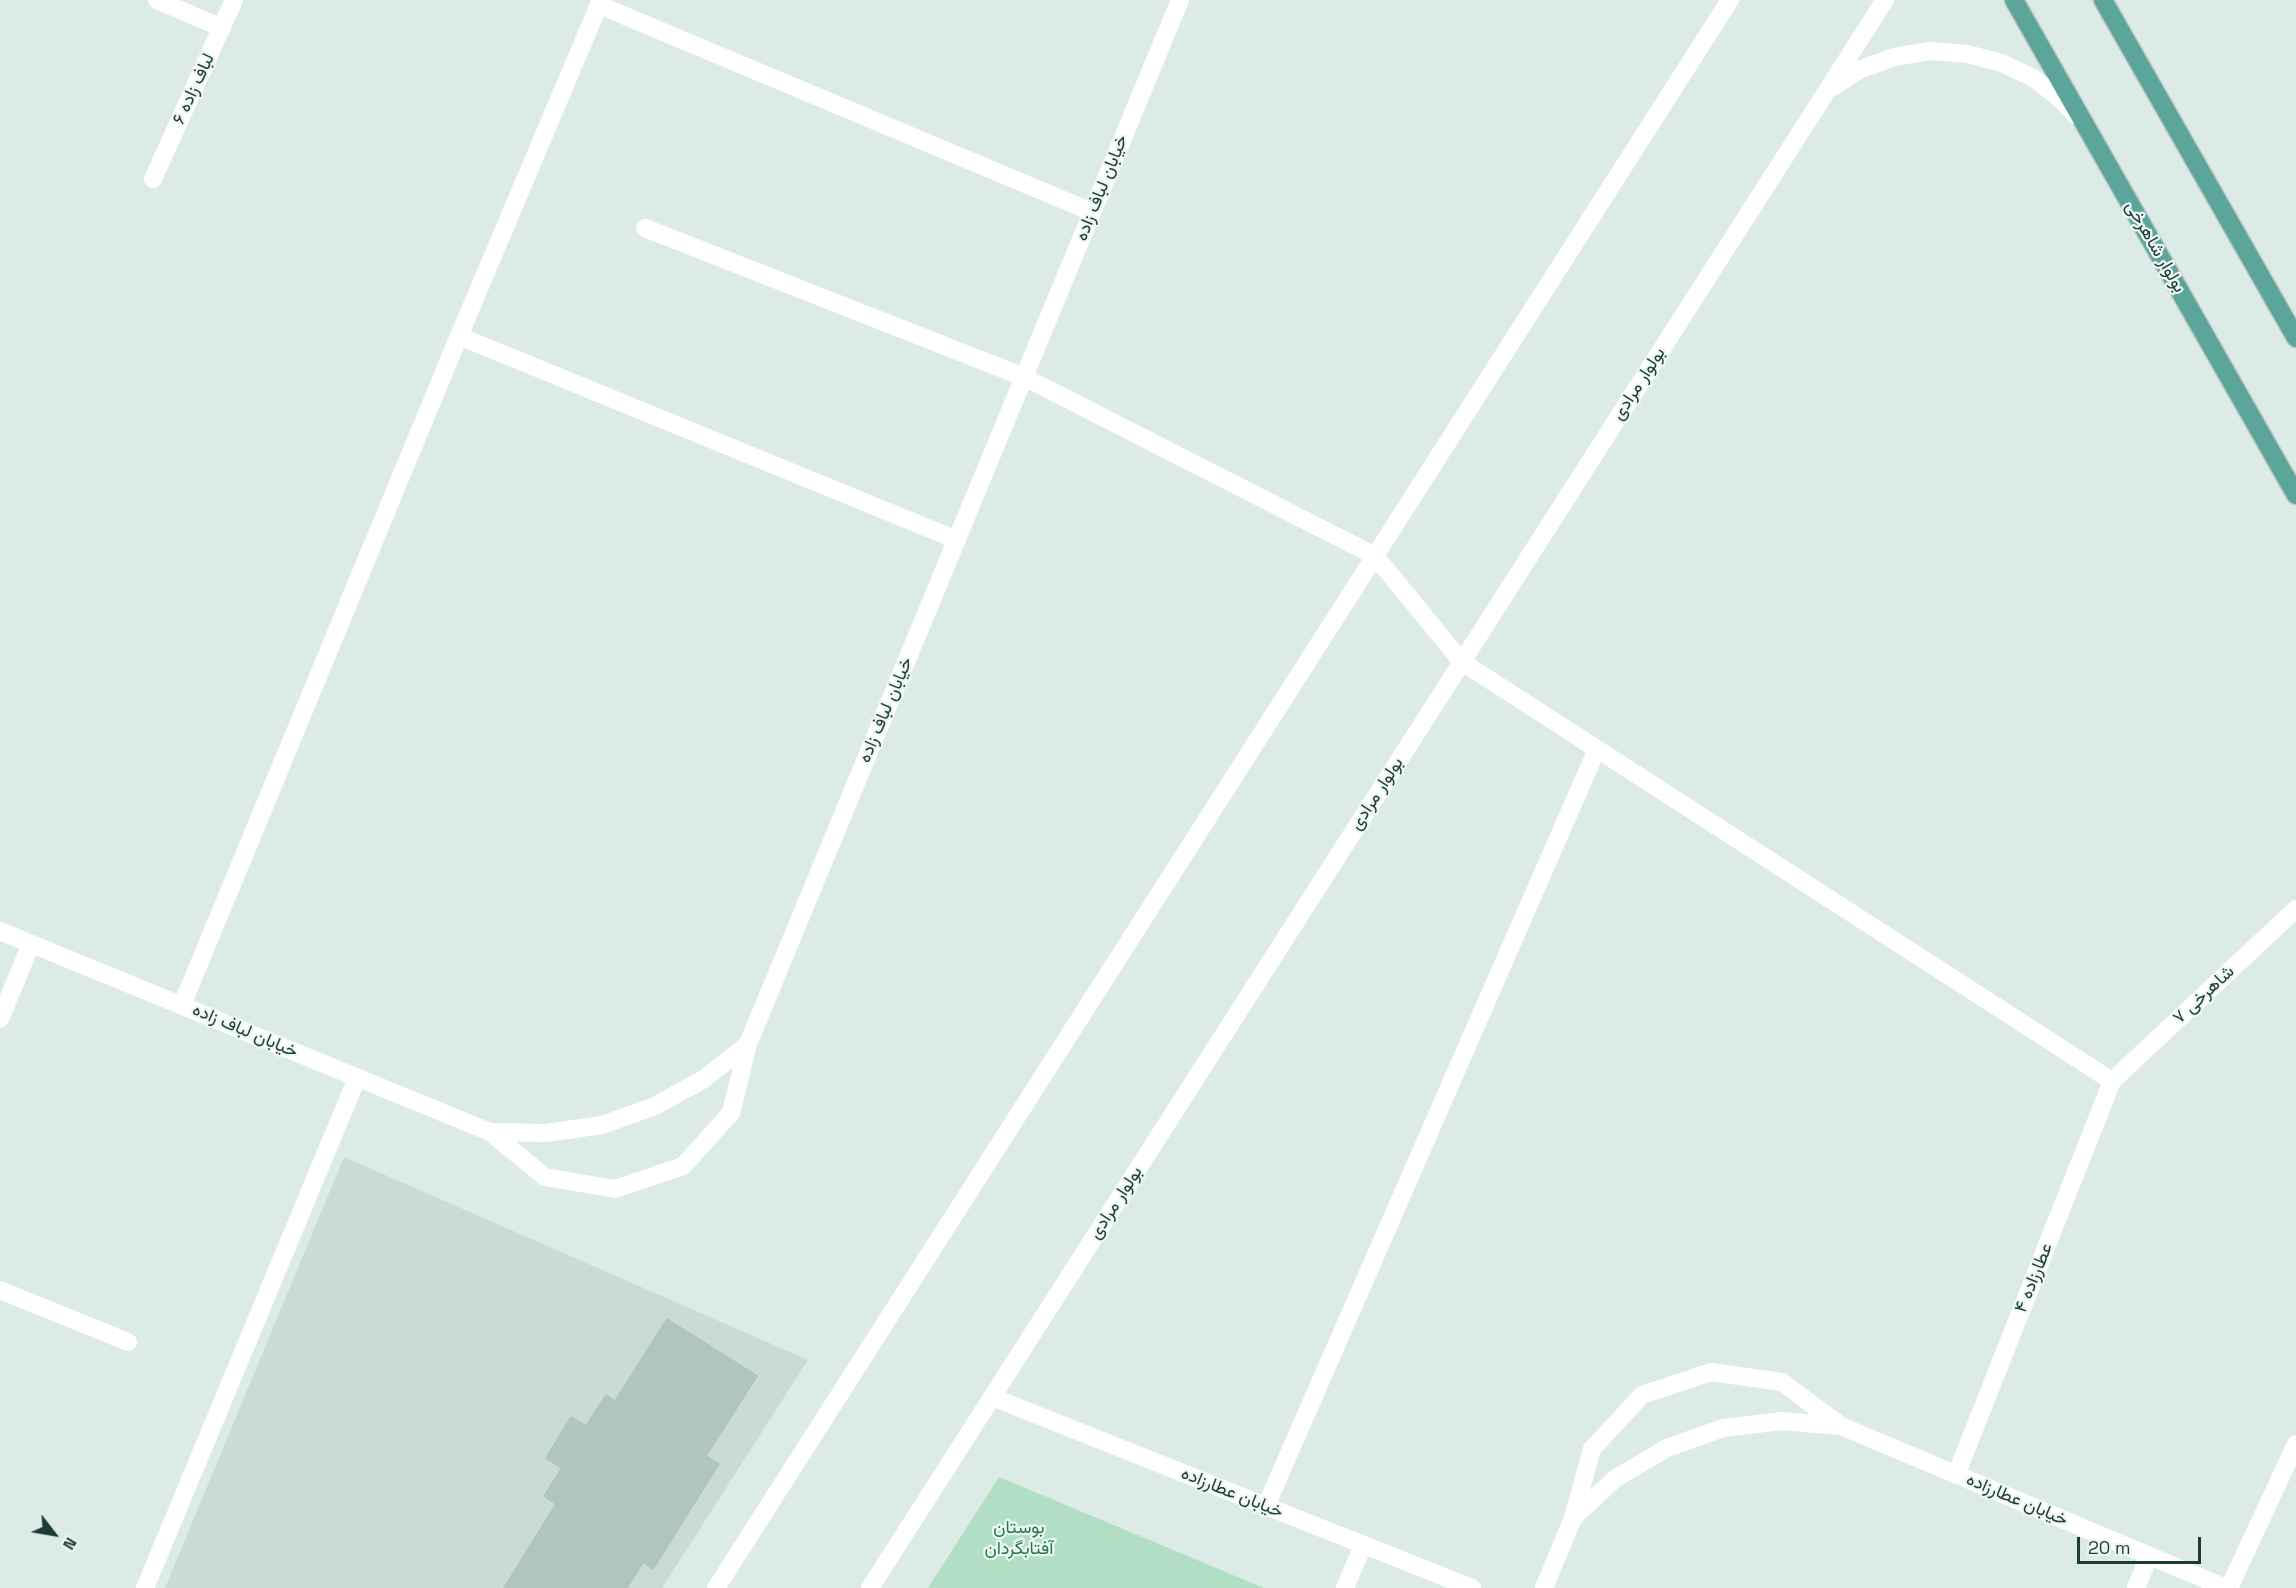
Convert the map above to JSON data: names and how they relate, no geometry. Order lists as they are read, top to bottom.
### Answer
{
  "streets": {
    "main road": ["بولوار شاهرخی"],
    "street": [
      "لباف زاده ۶",
      "خیابان لباف زاده",
      "بولوار مرادی",
      "شاهرخی ۷",
      "عطارزاده ۴",
      "خیابان عطارزاده"
    ]
  },
  "crossings": [
    ["بولوار مرادی", "خیابان عطارزاده"],
    ["شاهرخی ۷", "عطارزاده ۴"],
    ["عطارزاده ۴", "خیابان عطارزاده"]
  ],
  "parks": ["بوستان آفتابگردان"],
  "scale_bar": "20 m",
  "north": "bottom right"
}
